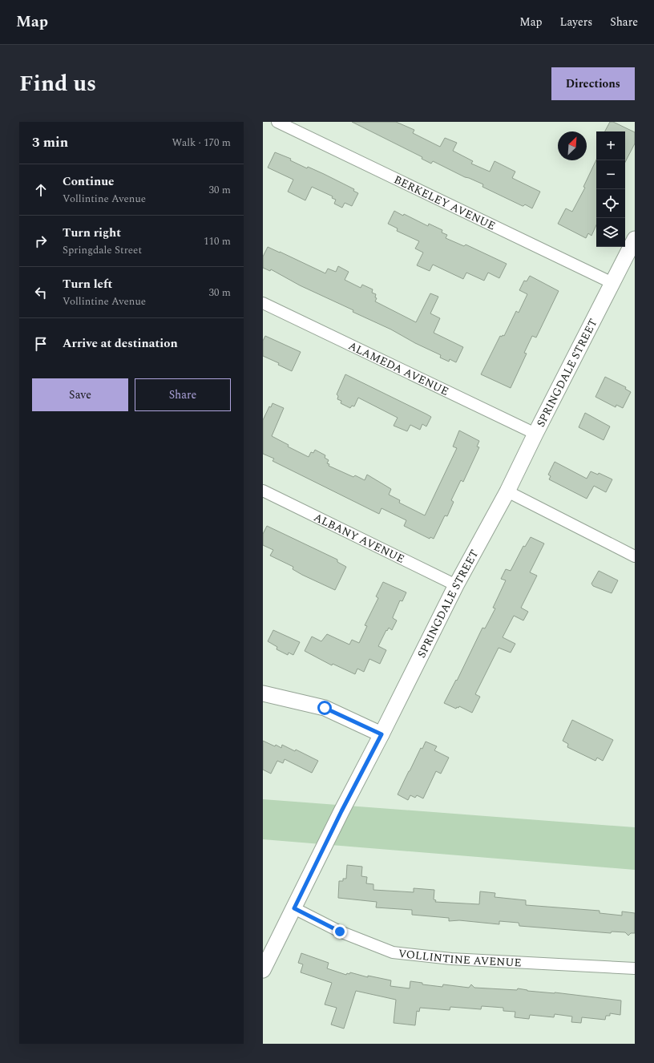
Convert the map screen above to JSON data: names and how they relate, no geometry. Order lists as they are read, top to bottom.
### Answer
{
  "streets": {
    "street": [
      "BERKELEY AVENUE",
      "ALAMEDA AVENUE",
      "SPRINGDALE STREET",
      "ALBANY AVENUE",
      "VOLLINTINE AVENUE"
    ]
  },
  "crossings": [
    ["BERKELEY AVENUE", "SPRINGDALE STREET"],
    ["ALAMEDA AVENUE", "SPRINGDALE STREET"],
    ["SPRINGDALE STREET", "ALBANY AVENUE"],
    ["SPRINGDALE STREET", "VOLLINTINE AVENUE"]
  ],
  "north": "top right",
  "page": {
    "header": "Map",
    "nav": ["Map", "Layers", "Share"],
    "title": "Find us",
    "buttons": [
      "Directions",
      ["Save", "Share"]
    ],
    "heading": ["3 min", "Walk · 170 m"],
    "map_buttons": ["+", "−"],
    "list": [
      ["Continue", "Vollintine Avenue", "30 m"],
      ["Turn right", "Springdale Street", "110 m"],
      ["Turn left", "Vollintine Avenue", "30 m"],
      "Arrive at destination"
    ]
  }
}
